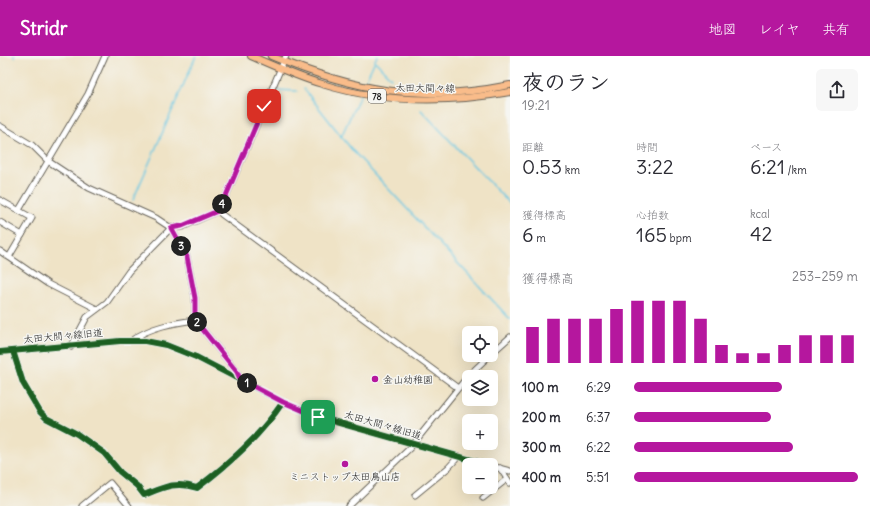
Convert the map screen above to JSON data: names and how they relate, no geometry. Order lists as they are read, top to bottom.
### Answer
{
  "streets": {
    "main road": ["太田大間々線", "78"],
    "street": ["太田大間々線旧道"]
  },
  "places": ["金山幼稚園", "ミニストップ太田鳥山店"],
  "page": {
    "header": "Stridr",
    "nav": ["地図", "レイヤ", "共有"],
    "heading": ["夜のラン", "19:21"],
    "stats": [
      ["距離", "0.53 km"],
      ["時間", "3:22"],
      ["ペース", "6:21 /km"],
      ["獲得標高", "6 m"],
      ["心拍数", "165 bpm"],
      ["kcal", "42"]
    ],
    "pins": [
      "4",
      "3",
      "2",
      "1"
    ],
    "chart": ["獲得標高", "253–259 m"],
    "map_buttons": ["+", "−"],
    "list": [
      {
        "name": "100 m",
        "note": "6:29"
      },
      {
        "name": "200 m",
        "note": "6:37"
      },
      {
        "name": "300 m",
        "note": "6:22"
      },
      {
        "name": "400 m",
        "note": "5:51"
      }
    ]
  }
}
